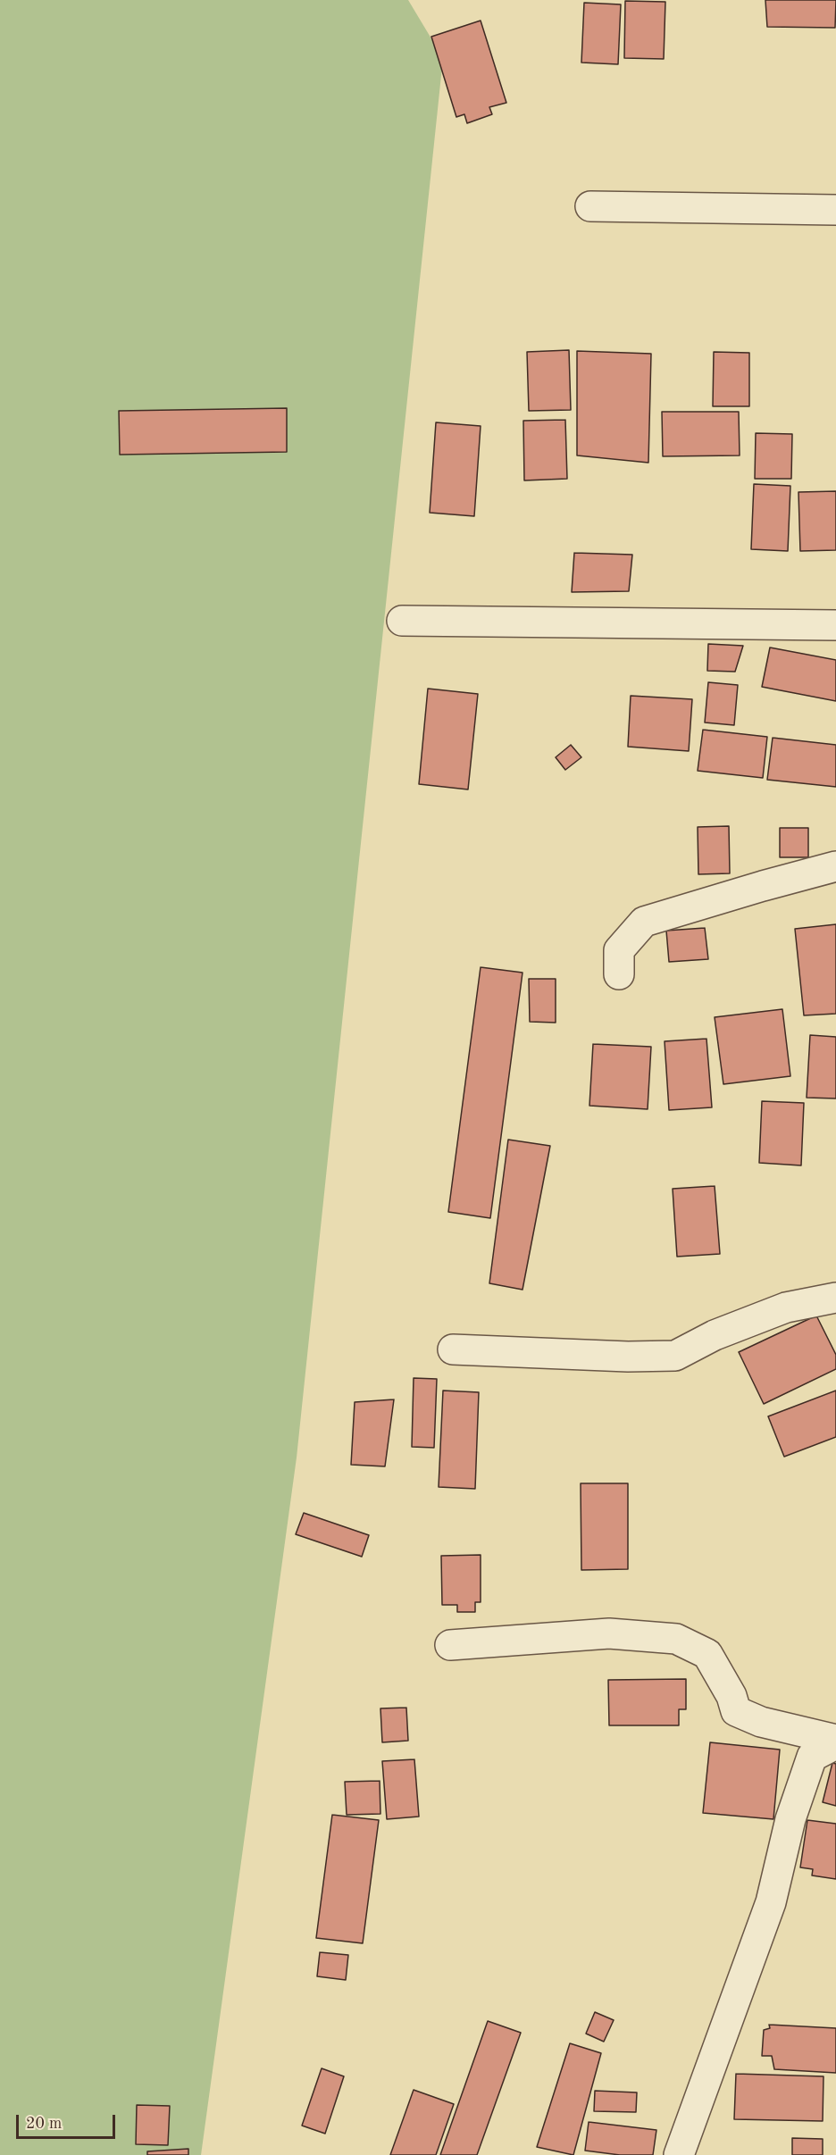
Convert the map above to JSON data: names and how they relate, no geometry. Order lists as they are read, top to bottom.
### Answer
{
  "scale_bar": "20 m"
}
